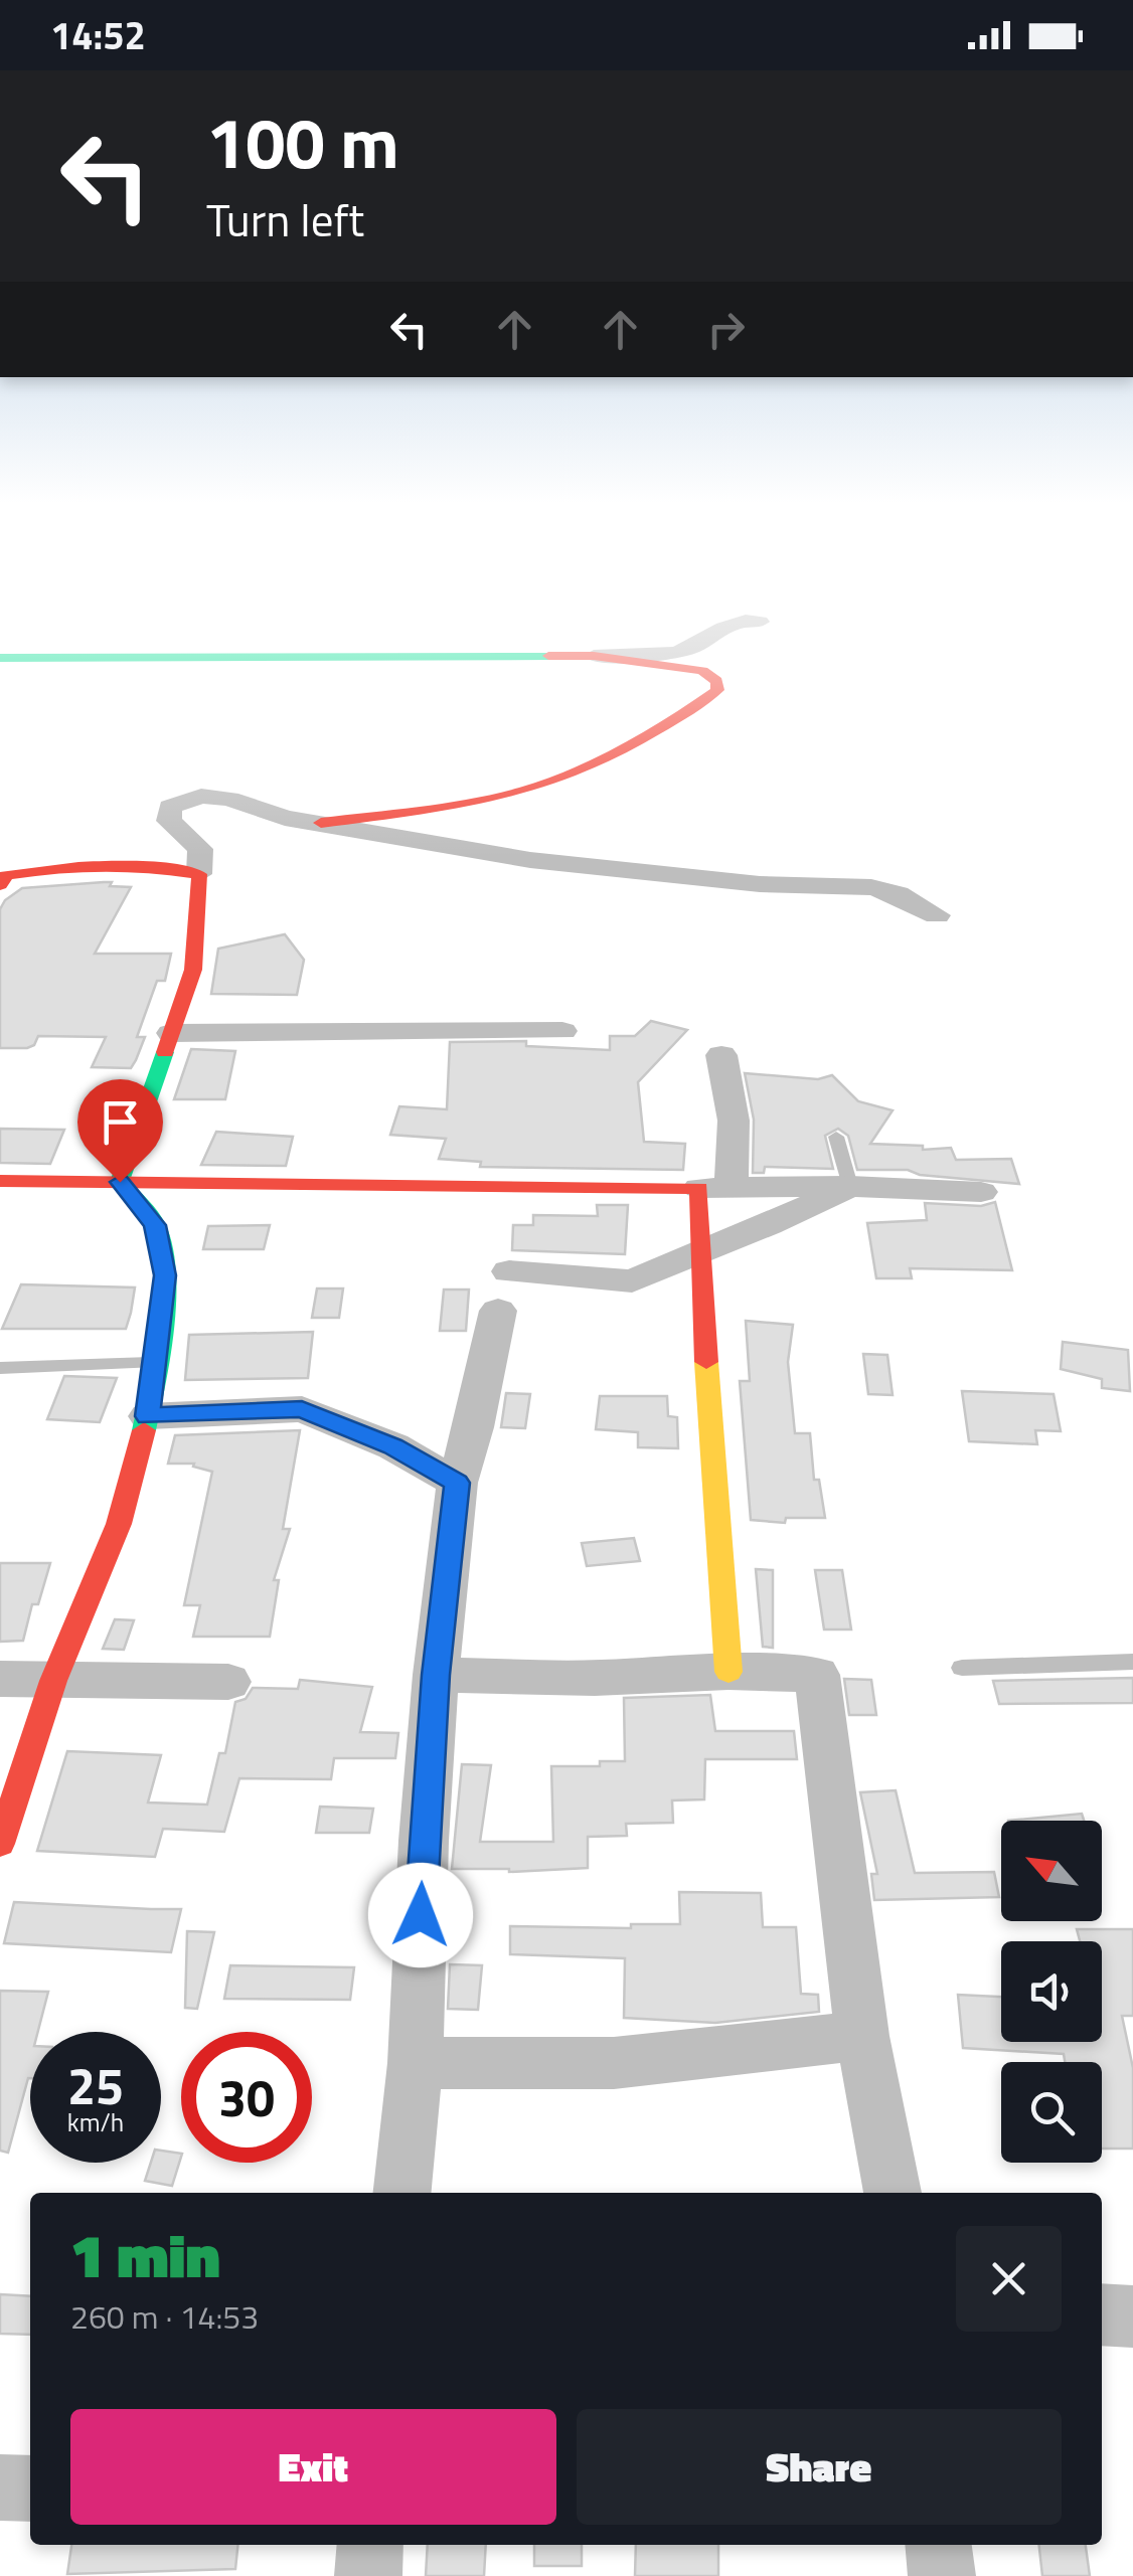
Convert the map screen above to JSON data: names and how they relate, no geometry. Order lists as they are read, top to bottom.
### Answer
{
  "north": "top left",
  "page": {
    "status": "14:52",
    "turn": ["100 m", "Turn left"],
    "speed": "25 km/h",
    "limit": "30",
    "heading": ["1 min", "260 m · 14:53"],
    "buttons": ["Exit", "Share"]
  }
}
